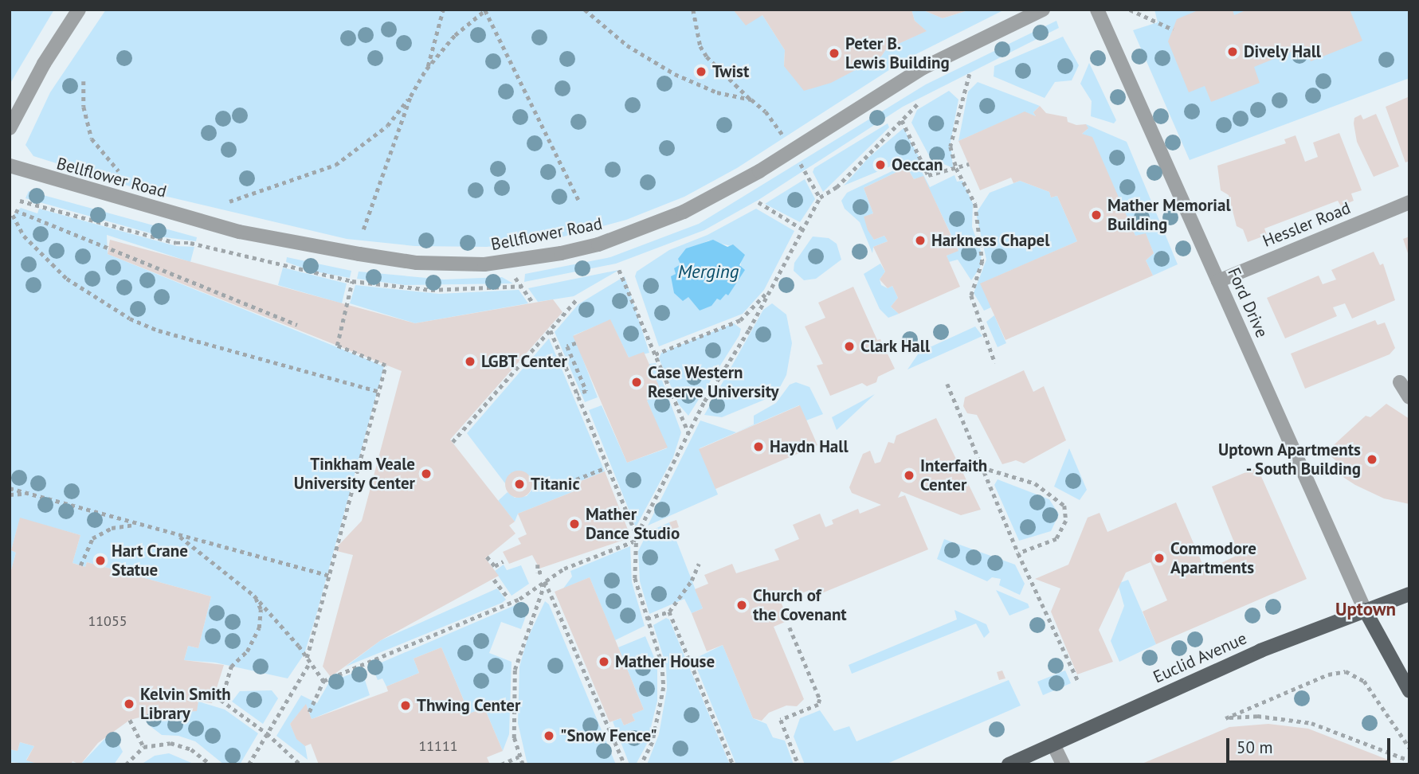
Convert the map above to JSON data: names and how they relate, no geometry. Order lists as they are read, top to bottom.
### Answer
{
  "streets": {
    "main road": ["Euclid Avenue"],
    "street": ["Bellflower Road", "Hessler Road", "Ford Drive"]
  },
  "crossings": [
    ["Hessler Road", "Ford Drive"],
    ["Ford Drive", "Euclid Avenue"]
  ],
  "districts": ["Uptown"],
  "water": ["Merging"],
  "places": [
    "Dively Hall",
    "Peter B. Lewis Building",
    "Twist",
    "Oeccan",
    "Mather Memorial Building",
    "Harkness Chapel",
    "Clark Hall",
    "LGBT Center",
    "Case Western Reserve University",
    "Haydn Hall",
    "Uptown Apartments - South Building",
    "Tinkham Veale University Center",
    "Interfaith Center",
    "Titanic",
    "Mather Dance Studio",
    "Commodore Apartments",
    "Hart Crane Statue",
    "Church of the Covenant",
    "Mather House",
    "Kelvin Smith Library",
    "Thwing Center",
    "\"Snow Fence\""
  ],
  "house_numbers": ["11055", "11111"],
  "scale_bar": "50 m"
}
